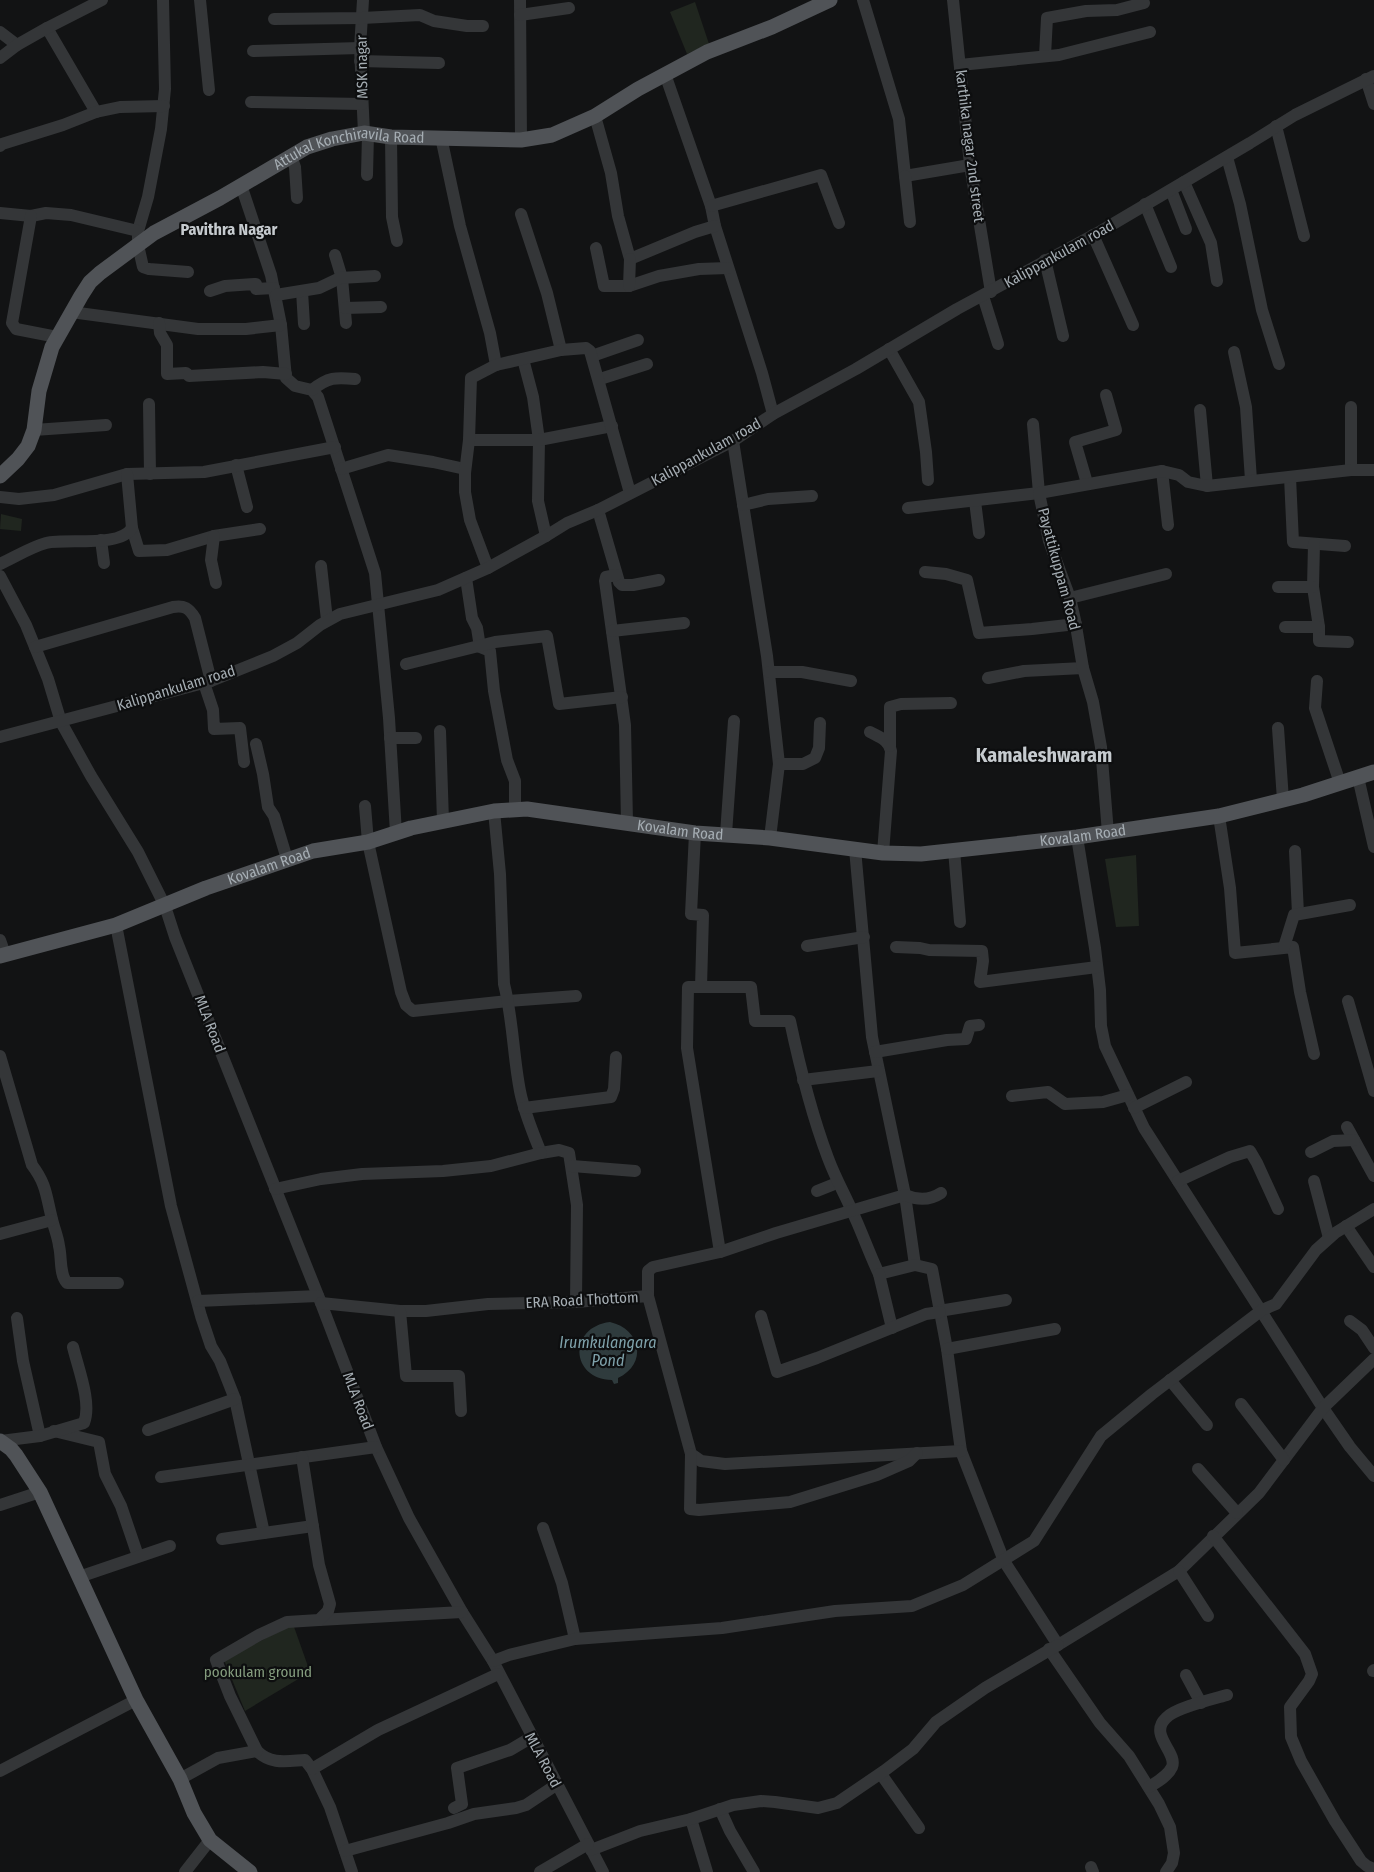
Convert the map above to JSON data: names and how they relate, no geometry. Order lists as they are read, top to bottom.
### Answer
{
  "streets": {
    "main road": ["Attukal Konchiravila Road", "Kovalam Road"],
    "street": [
      "MSK nagar",
      "karthika nagar 2nd street",
      "Kalippankulam road",
      "Payattikuppam Road",
      "MLA Road",
      "ERA Road Thottom"
    ]
  },
  "crossings": [
    ["MSK nagar", "Attukal Konchiravila Road"],
    ["karthika nagar 2nd street", "Kalippankulam road"],
    ["Kalippankulam road", "MLA Road"],
    ["Payattikuppam Road", "Kovalam Road"],
    ["Kovalam Road", "MLA Road"],
    ["MLA Road", "ERA Road Thottom"]
  ],
  "districts": ["Pavithra Nagar", "Kamaleshwaram"],
  "water": ["Irumkulangara Pond"],
  "parks": ["pookulam ground"]
}
